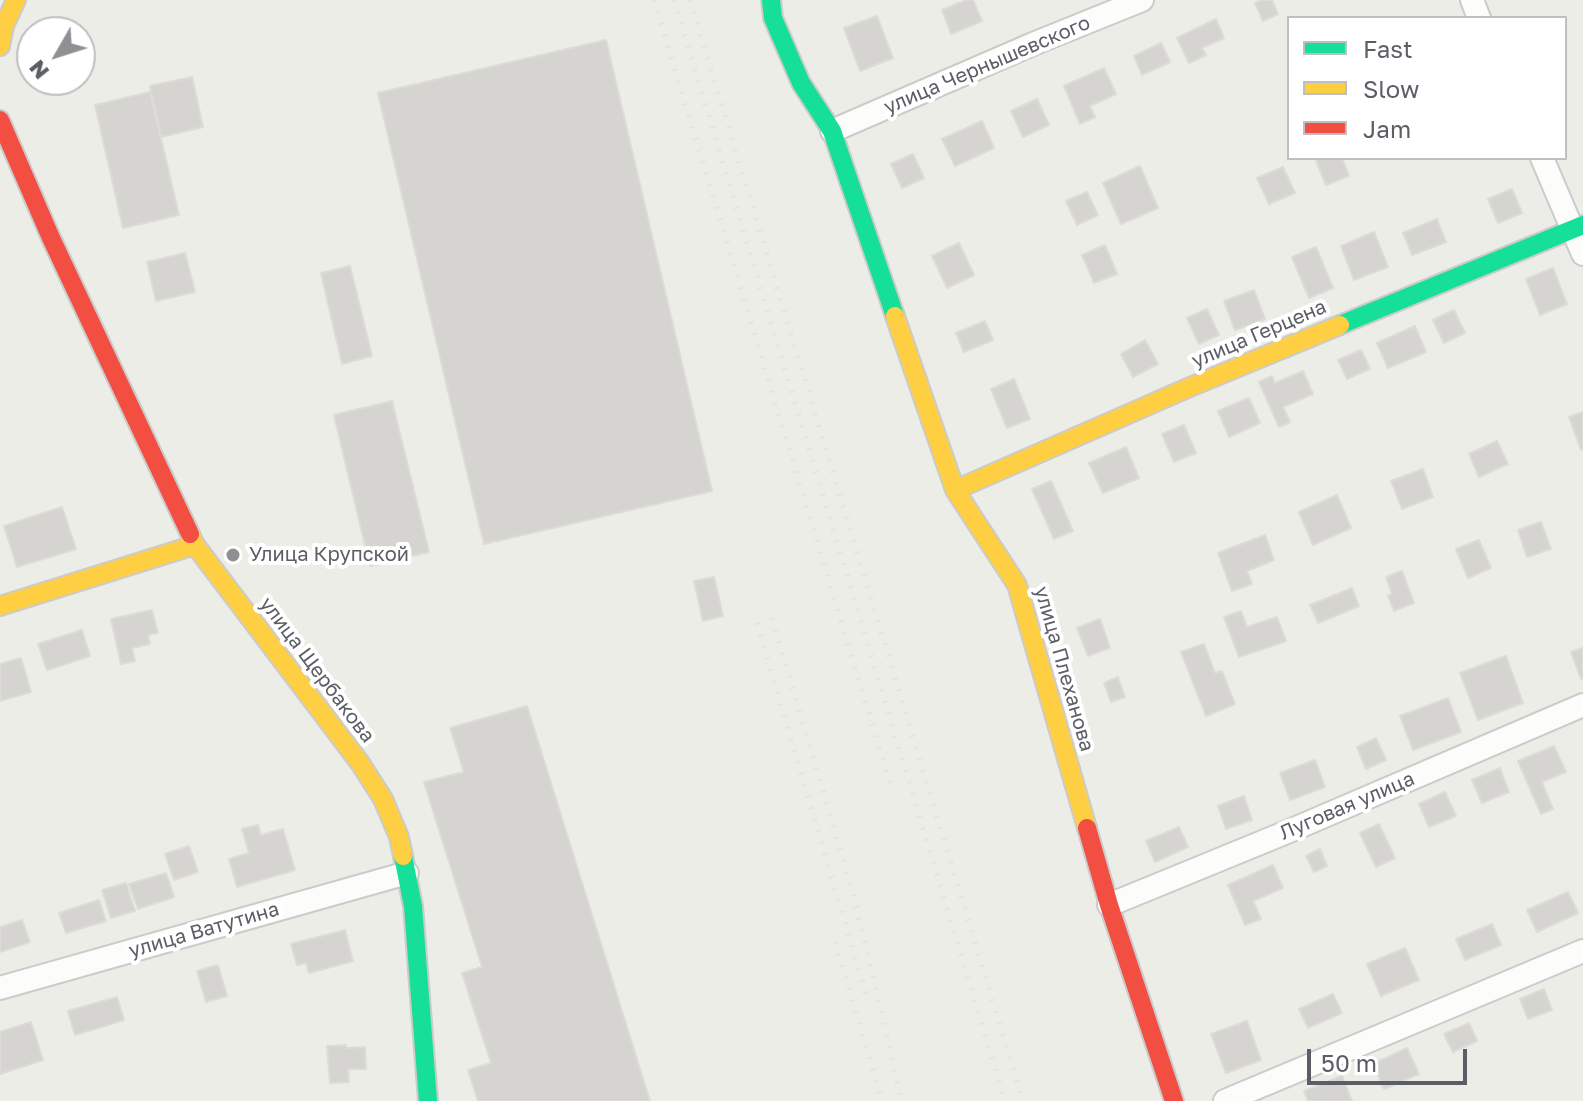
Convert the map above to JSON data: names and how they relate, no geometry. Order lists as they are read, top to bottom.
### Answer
{
  "streets": {
    "street": [
      "улица Чернышевского",
      "улица Герцена",
      "улица Плеханова",
      "улица Щербакова",
      "Луговая улица",
      "улица Ватутина"
    ]
  },
  "crossings": [
    ["улица Чернышевского", "улица Плеханова"],
    ["улица Герцена", "улица Плеханова"],
    ["улица Плеханова", "Луговая улица"],
    ["улица Щербакова", "улица Ватутина"]
  ],
  "places": ["Улица Крупской"],
  "legend": ["Fast", "Slow", "Jam"],
  "scale_bar": "50 m",
  "north": "bottom left"
}
